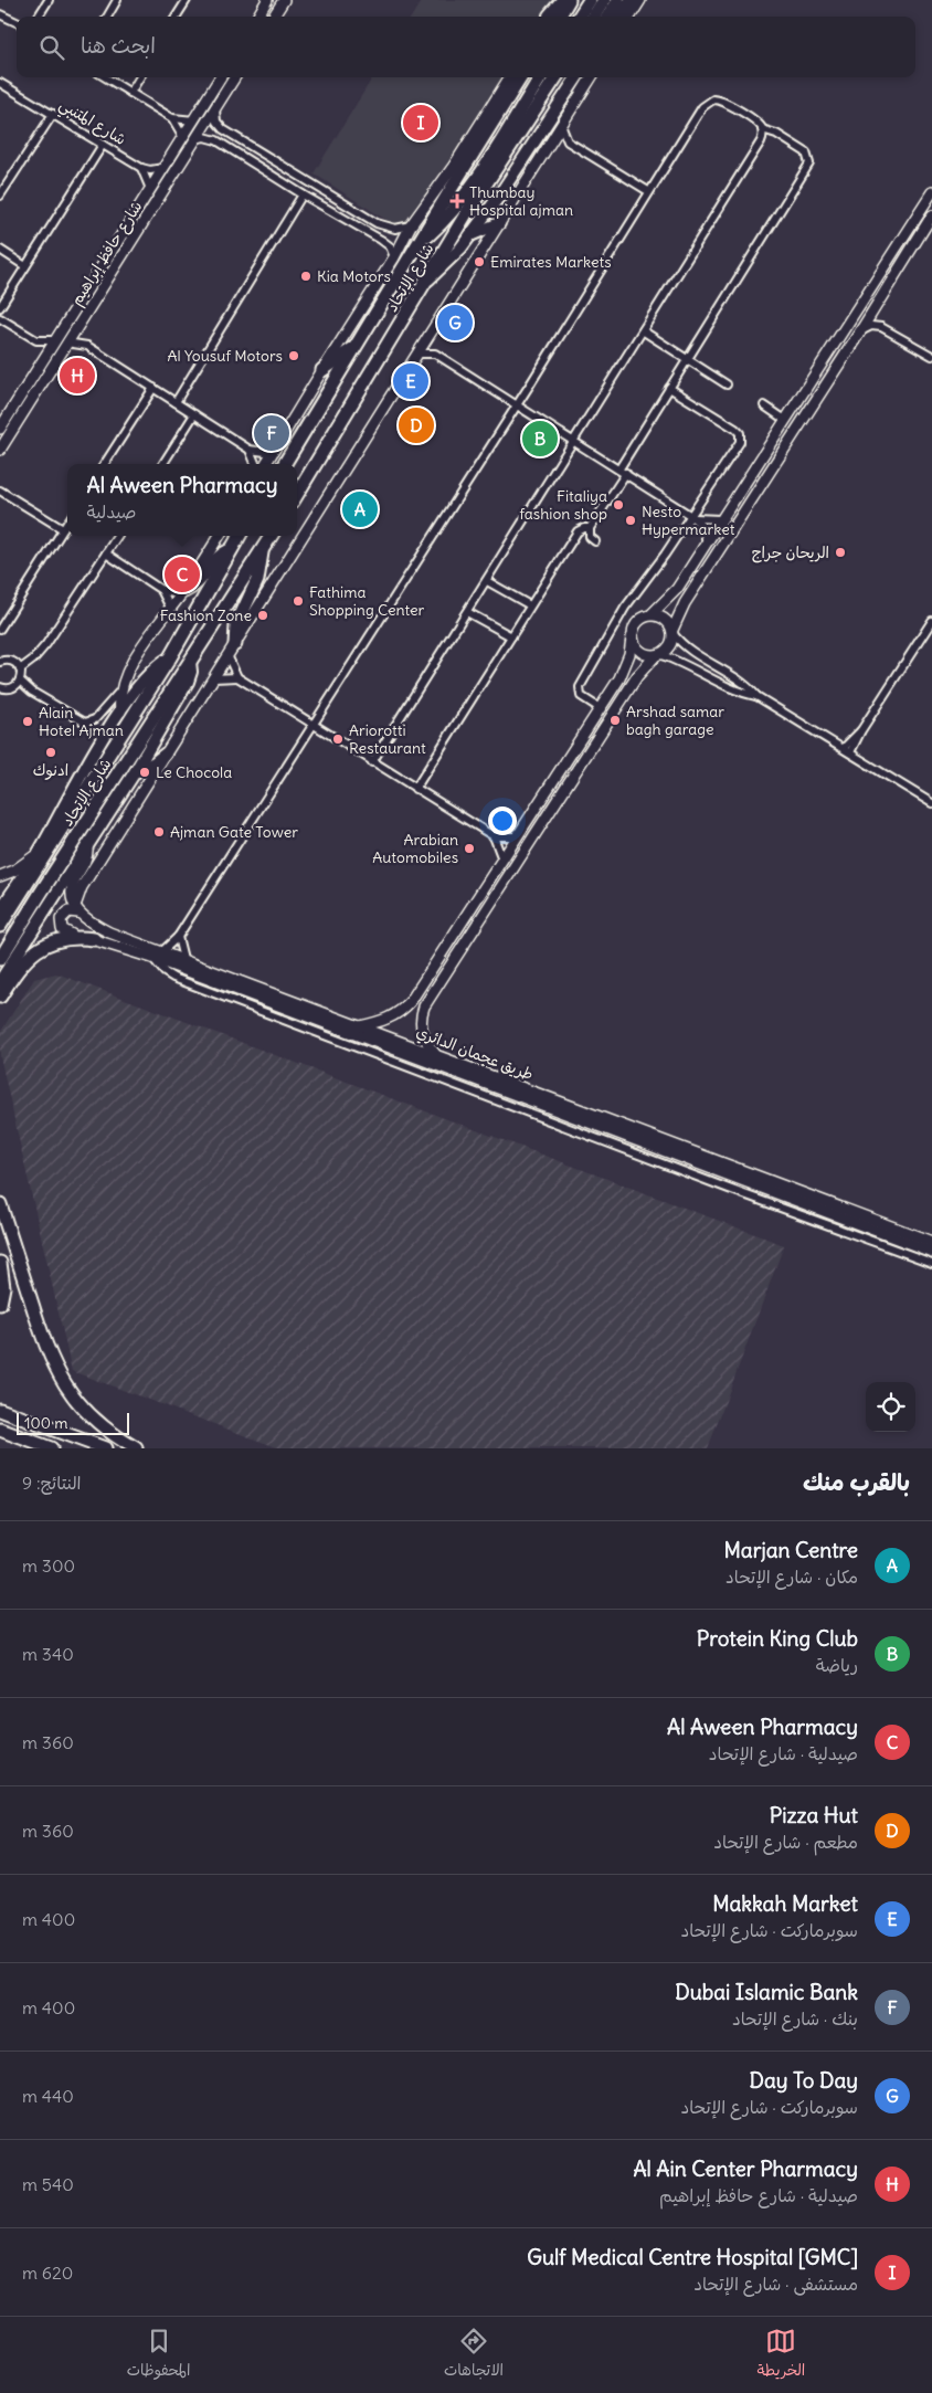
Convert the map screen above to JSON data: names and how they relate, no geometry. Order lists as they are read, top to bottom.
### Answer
{
  "streets": {
    "highway": ["شارع الإتحاد"],
    "main road": ["شارع حافظ إبراهيم", "طريق عجمان الدائري"],
    "street": ["شارع المتنبي"]
  },
  "places": {
    "health": ["Thumbay Hospital ajman"],
    "other": [
      "Emirates Markets",
      "Kia Motors",
      "Al Yousuf Motors",
      "Fitaliya fashion shop",
      "Nesto Hypermarket",
      "الريحان جراج",
      "Fathima Shopping Center",
      "Fashion Zone",
      "Arshad samar bagh garage",
      "Alain Hotel Ajman",
      "Ariorotti Restaurant",
      "ادنوك",
      "Le Chocola",
      "Ajman Gate Tower",
      "Arabian Automobiles"
    ]
  },
  "scale_bar": "100 m",
  "page": {
    "search": "ابحث هنا",
    "pins": [
      "I",
      "G",
      "H",
      "E",
      "D",
      "F",
      "B",
      "A",
      "C"
    ],
    "popup": ["Al Aween Pharmacy", "صيدلية"],
    "scale": "100 m",
    "heading": ["بالقرب منك", "النتائج: 9"],
    "list": [
      {
        "mark": "A",
        "name": "Marjan Centre",
        "note": "مكان · شارع الإتحاد",
        "value": "300 m"
      },
      {
        "mark": "B",
        "name": "Protein King Club",
        "note": "رياضة",
        "value": "340 m"
      },
      {
        "mark": "C",
        "name": "Al Aween Pharmacy",
        "note": "صيدلية · شارع الإتحاد",
        "value": "360 m"
      },
      {
        "mark": "D",
        "name": "Pizza Hut",
        "note": "مطعم · شارع الإتحاد",
        "value": "360 m"
      },
      {
        "mark": "E",
        "name": "Makkah Market",
        "note": "سوبرماركت · شارع الإتحاد",
        "value": "400 m"
      },
      {
        "mark": "F",
        "name": "Dubai Islamic Bank",
        "note": "بنك · شارع الإتحاد",
        "value": "400 m"
      },
      {
        "mark": "G",
        "name": "Day To Day",
        "note": "سوبرماركت · شارع الإتحاد",
        "value": "440 m"
      },
      {
        "mark": "H",
        "name": "Al Ain Center Pharmacy",
        "note": "صيدلية · شارع حافظ إبراهيم",
        "value": "540 m"
      },
      {
        "mark": "I",
        "name": "Gulf Medical Centre Hospital [GMC]",
        "note": "مستشفى · شارع الإتحاد",
        "value": "620 m"
      }
    ],
    "nav": ["الخريطة", "الاتجاهات", "المحفوظات"]
  }
}
